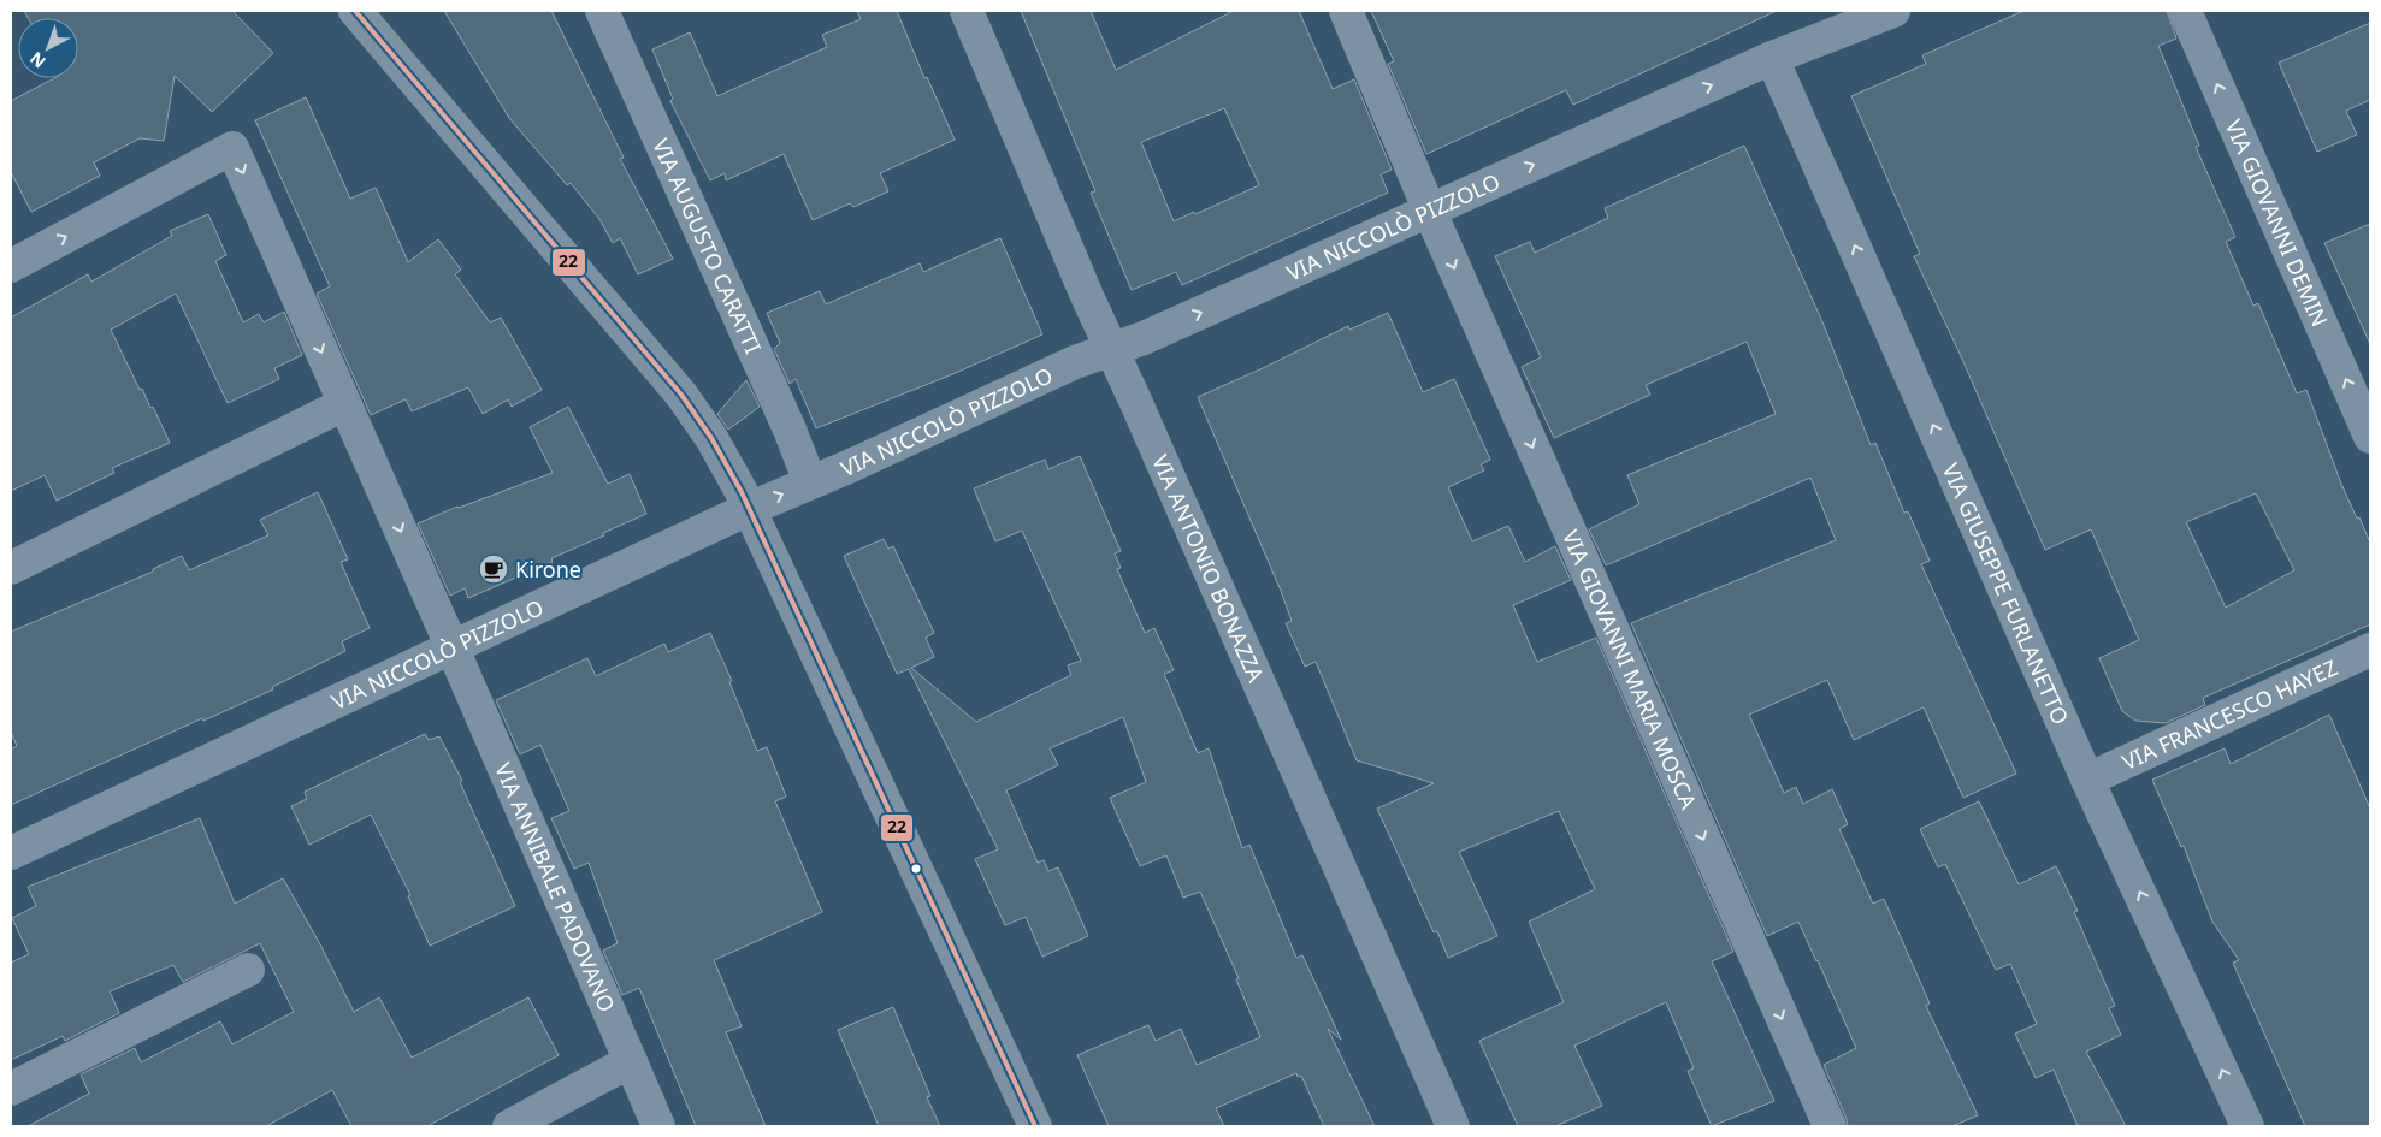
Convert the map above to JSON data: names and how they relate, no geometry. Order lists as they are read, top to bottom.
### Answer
{
  "streets": {
    "street": [
      "VIA GIOVANNI DEMIN",
      "VIA NICCOLÒ PIZZOLO",
      "VIA AUGUSTO CARATTI",
      "VIA ANTONIO BONAZZA",
      "VIA GIUSEPPE FURLANETTO",
      "VIA GIOVANNI MARIA MOSCA",
      "VIA FRANCESCO HAYEZ",
      "VIA ANNIBALE PADOVANO"
    ]
  },
  "crossings": [
    ["VIA NICCOLÒ PIZZOLO", "VIA AUGUSTO CARATTI"],
    ["VIA NICCOLÒ PIZZOLO", "VIA ANTONIO BONAZZA"],
    ["VIA NICCOLÒ PIZZOLO", "VIA GIUSEPPE FURLANETTO"],
    ["VIA NICCOLÒ PIZZOLO", "VIA GIOVANNI MARIA MOSCA"],
    ["VIA NICCOLÒ PIZZOLO", "VIA ANNIBALE PADOVANO"],
    ["VIA GIUSEPPE FURLANETTO", "VIA FRANCESCO HAYEZ"]
  ],
  "one_way": [
    "VIA GIOVANNI DEMIN",
    "VIA NICCOLÒ PIZZOLO",
    "VIA GIUSEPPE FURLANETTO",
    "VIA GIOVANNI MARIA MOSCA"
  ],
  "places": {
    "cafe": ["Kirone"]
  },
  "lines": ["transit line 22"],
  "north": "bottom left"
}
